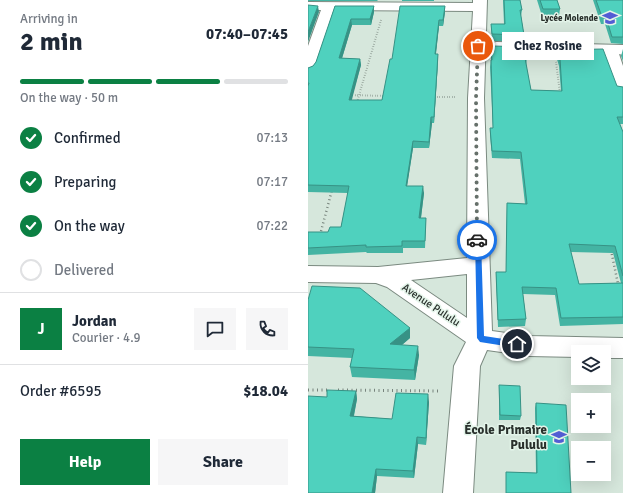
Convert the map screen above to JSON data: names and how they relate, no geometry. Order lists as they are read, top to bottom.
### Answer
{
  "streets": {
    "street": ["Avenue Pululu"]
  },
  "places": {
    "school or university": ["Lycée Molende", "École Primaire Pululu"],
    "other": ["Chez Rosine"]
  },
  "page": {
    "heading": ["2 min", "Arriving in", "07:40–07:45"],
    "panel": [
      "Jordan",
      "Courier · 4.9",
      "Order #6595",
      "$18.04"
    ],
    "bubble": "Chez Rosine",
    "bar": "On the way · 50 m",
    "list": [
      ["Confirmed", "07:13"],
      ["Preparing", "07:17"],
      ["On the way", "07:22"],
      "Delivered"
    ],
    "round": "J",
    "map_buttons": ["+", "−"],
    "buttons": ["Help", "Share"]
  }
}
